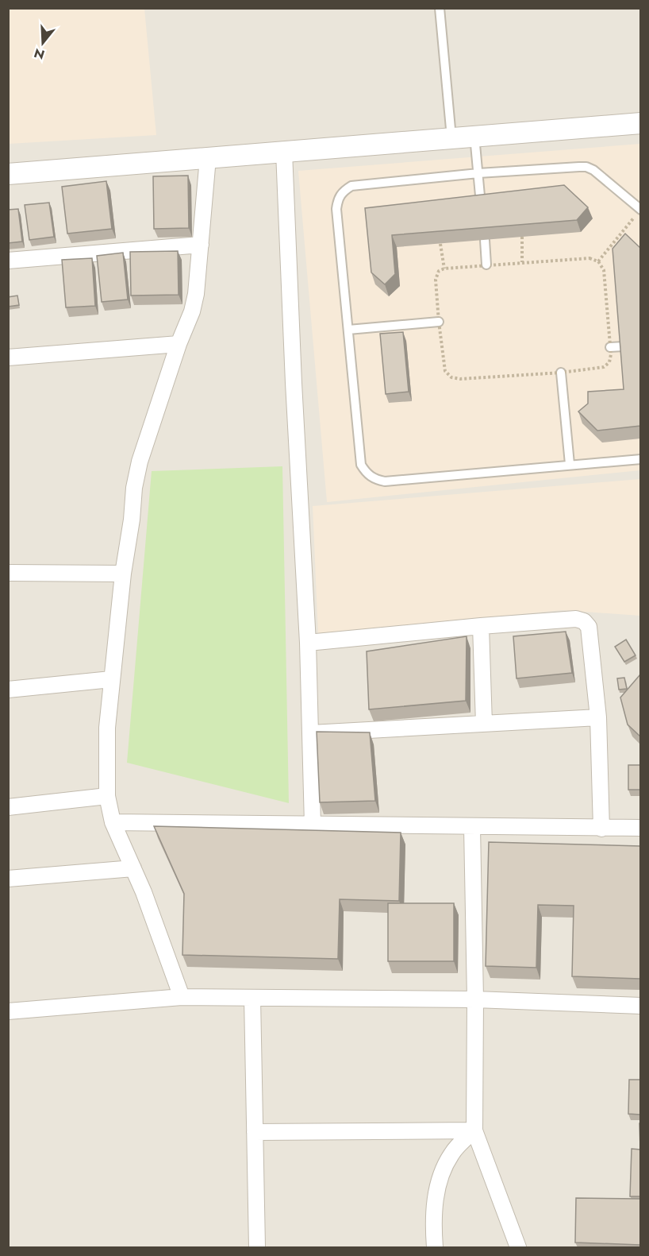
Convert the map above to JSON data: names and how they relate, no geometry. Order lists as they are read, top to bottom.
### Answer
{
  "north": "bottom"
}
